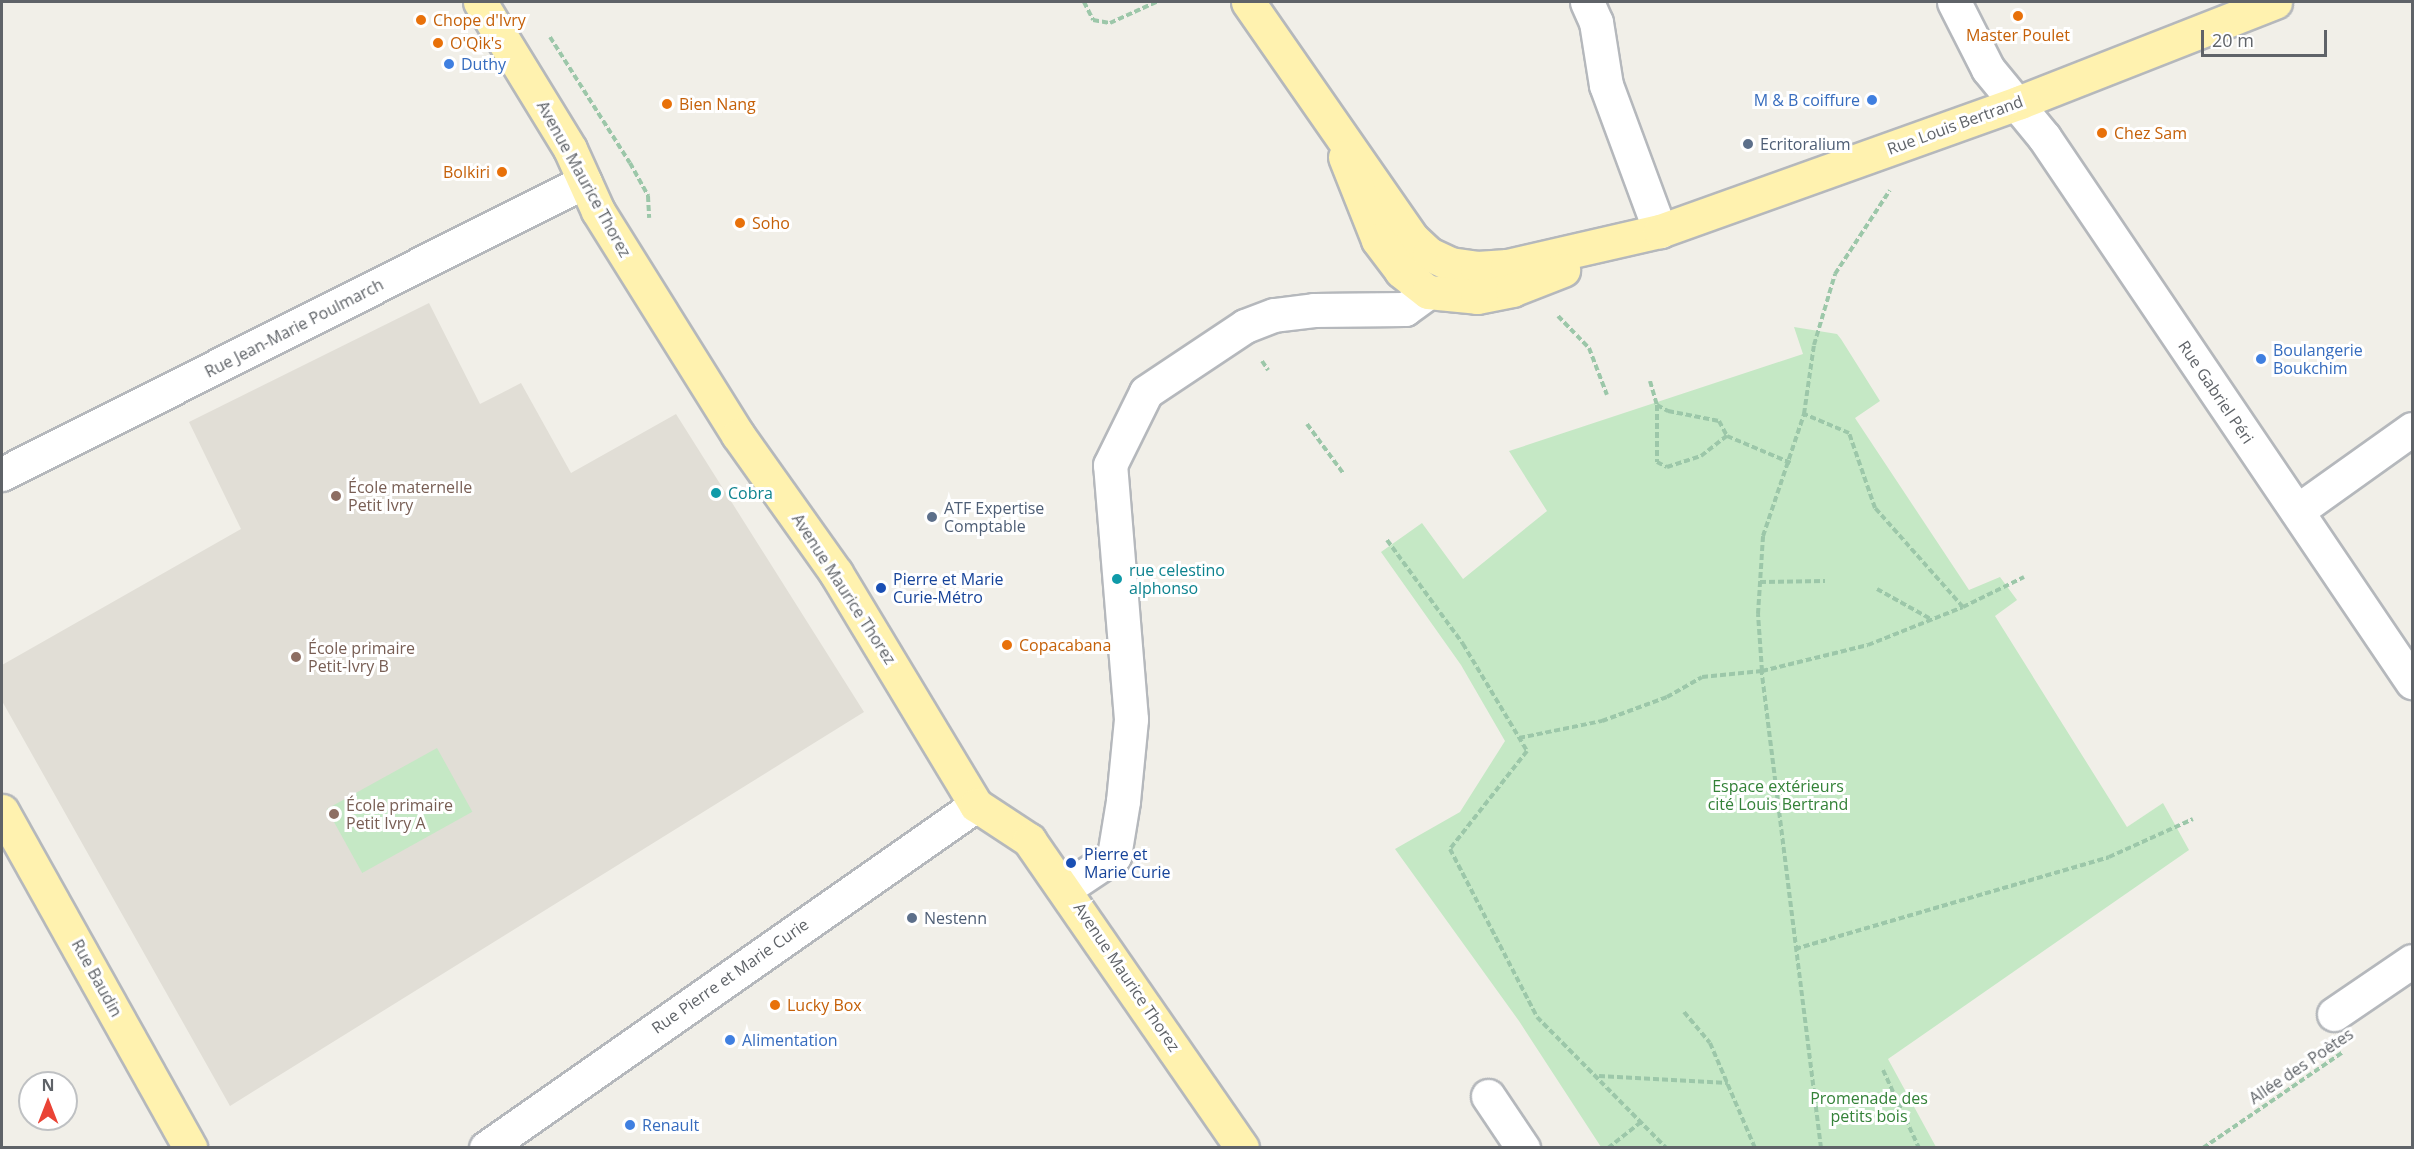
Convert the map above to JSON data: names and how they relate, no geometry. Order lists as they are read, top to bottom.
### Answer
{
  "streets": {
    "main road": ["Rue Louis Bertrand", "Avenue Maurice Thorez", "Rue Baudin"],
    "street": ["Rue Jean-Marie Poulmarch", "Rue Gabriel Péri", "Rue Pierre et Marie Curie"],
    "path": ["Allée des Poètes"]
  },
  "crossings": [
    ["Rue Louis Bertrand", "Rue Gabriel Péri"],
    ["Avenue Maurice Thorez", "Rue Jean-Marie Poulmarch"],
    ["Avenue Maurice Thorez", "Rue Pierre et Marie Curie"]
  ],
  "parks": ["Espace extérieurs cité Louis Bertrand", "Promenade des petits bois"],
  "places": [
    "Master Poulet",
    "Chope d'Ivry",
    "O'Qik's",
    "Duthy",
    "M & B coiffure",
    "Bien Nang",
    "Chez Sam",
    "Ecritoralium",
    "Bolkiri",
    "Soho",
    "Boulangerie Boukchim",
    "Cobra",
    "École maternelle Petit Ivry",
    "ATF Expertise Comptable",
    "rue celestino alphonso",
    "Pierre et Marie Curie-Métro",
    "Copacabana",
    "École primaire Petit-Ivry B",
    "École primaire Petit Ivry A",
    "Pierre et Marie Curie",
    "Nestenn",
    "Lucky Box",
    "Alimentation",
    "Renault"
  ],
  "scale_bar": "20 m",
  "north": "top"
}
